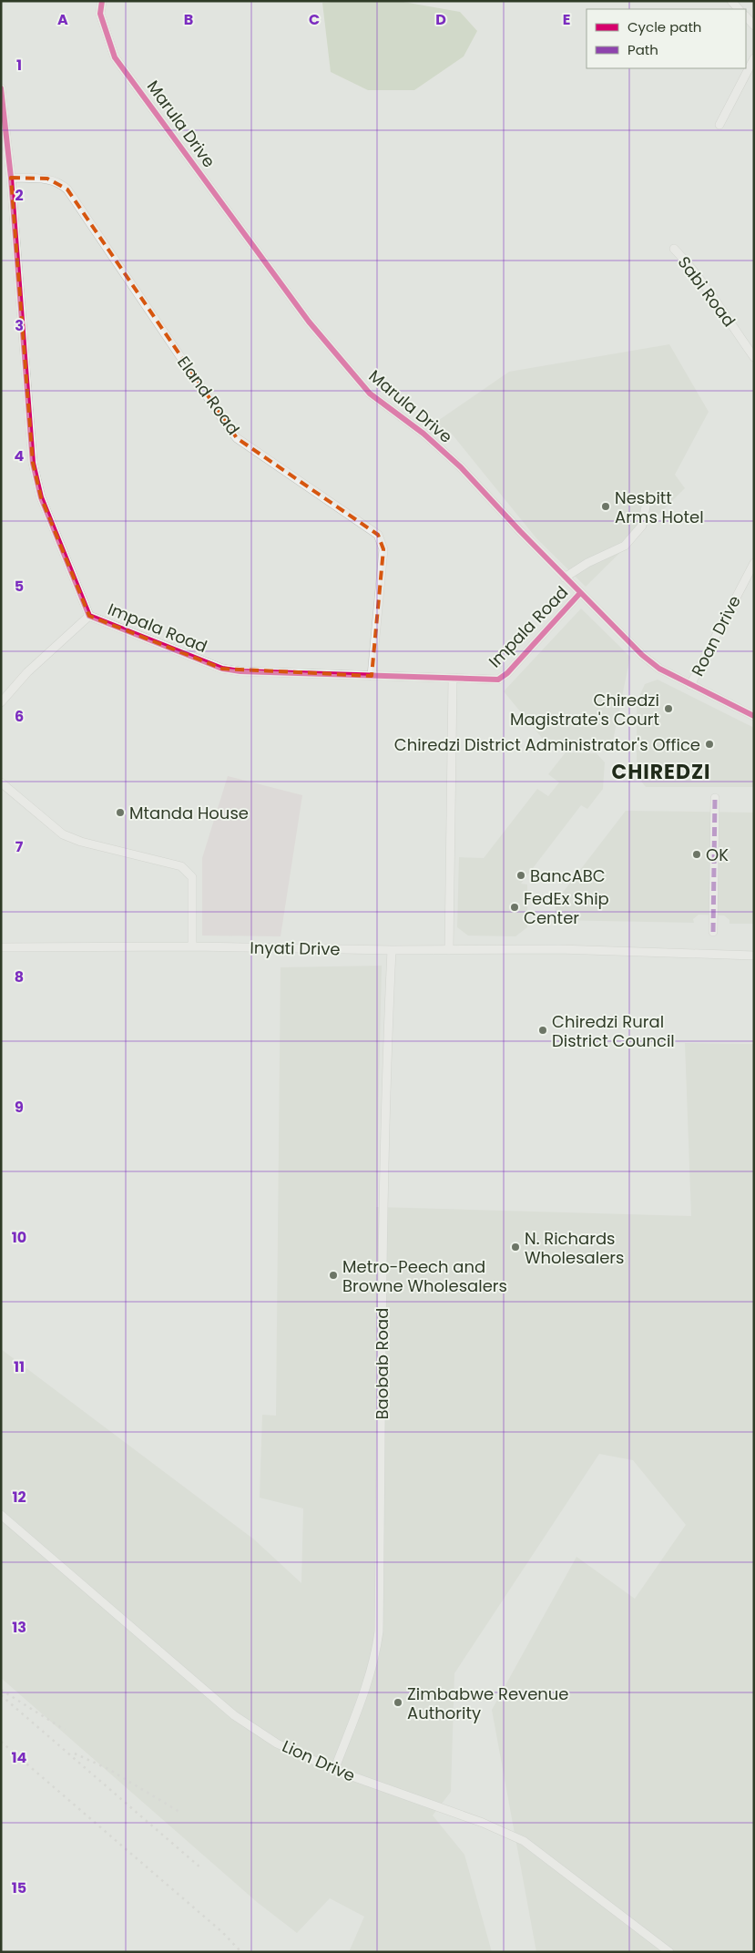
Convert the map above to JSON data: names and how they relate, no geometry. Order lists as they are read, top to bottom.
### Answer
{
  "streets": {
    "street": [
      "Marula Drive",
      "Sabi Road",
      "Eland Road",
      "Impala Road",
      "Roan Drive",
      "Inyati Drive",
      "Baobab Road",
      "Lion Drive"
    ]
  },
  "crossings": [
    ["Marula Drive", "Impala Road"],
    ["Marula Drive", "Roan Drive"],
    ["Eland Road", "Impala Road"],
    ["Inyati Drive", "Baobab Road"],
    ["Baobab Road", "Lion Drive"]
  ],
  "districts": ["CHIREDZI"],
  "places": [
    "Nesbitt Arms Hotel",
    "Chiredzi Magistrate's Court",
    "Chiredzi District Administrator's Office",
    "Mtanda House",
    "OK",
    "BancABC",
    "FedEx Ship Center",
    "Chiredzi Rural District Council",
    "N. Richards Wholesalers",
    "Metro-Peech and Browne Wholesalers",
    "Zimbabwe Revenue Authority"
  ],
  "legend": ["Cycle path", "Path"],
  "grid": {
    "columns": [
      "A",
      "B",
      "C",
      "D",
      "E"
    ],
    "rows": [
      "1",
      "2",
      "3",
      "4",
      "5",
      "6",
      "7",
      "8",
      "9",
      "10",
      "11",
      "12",
      "13",
      "14",
      "15"
    ]
  }
}
